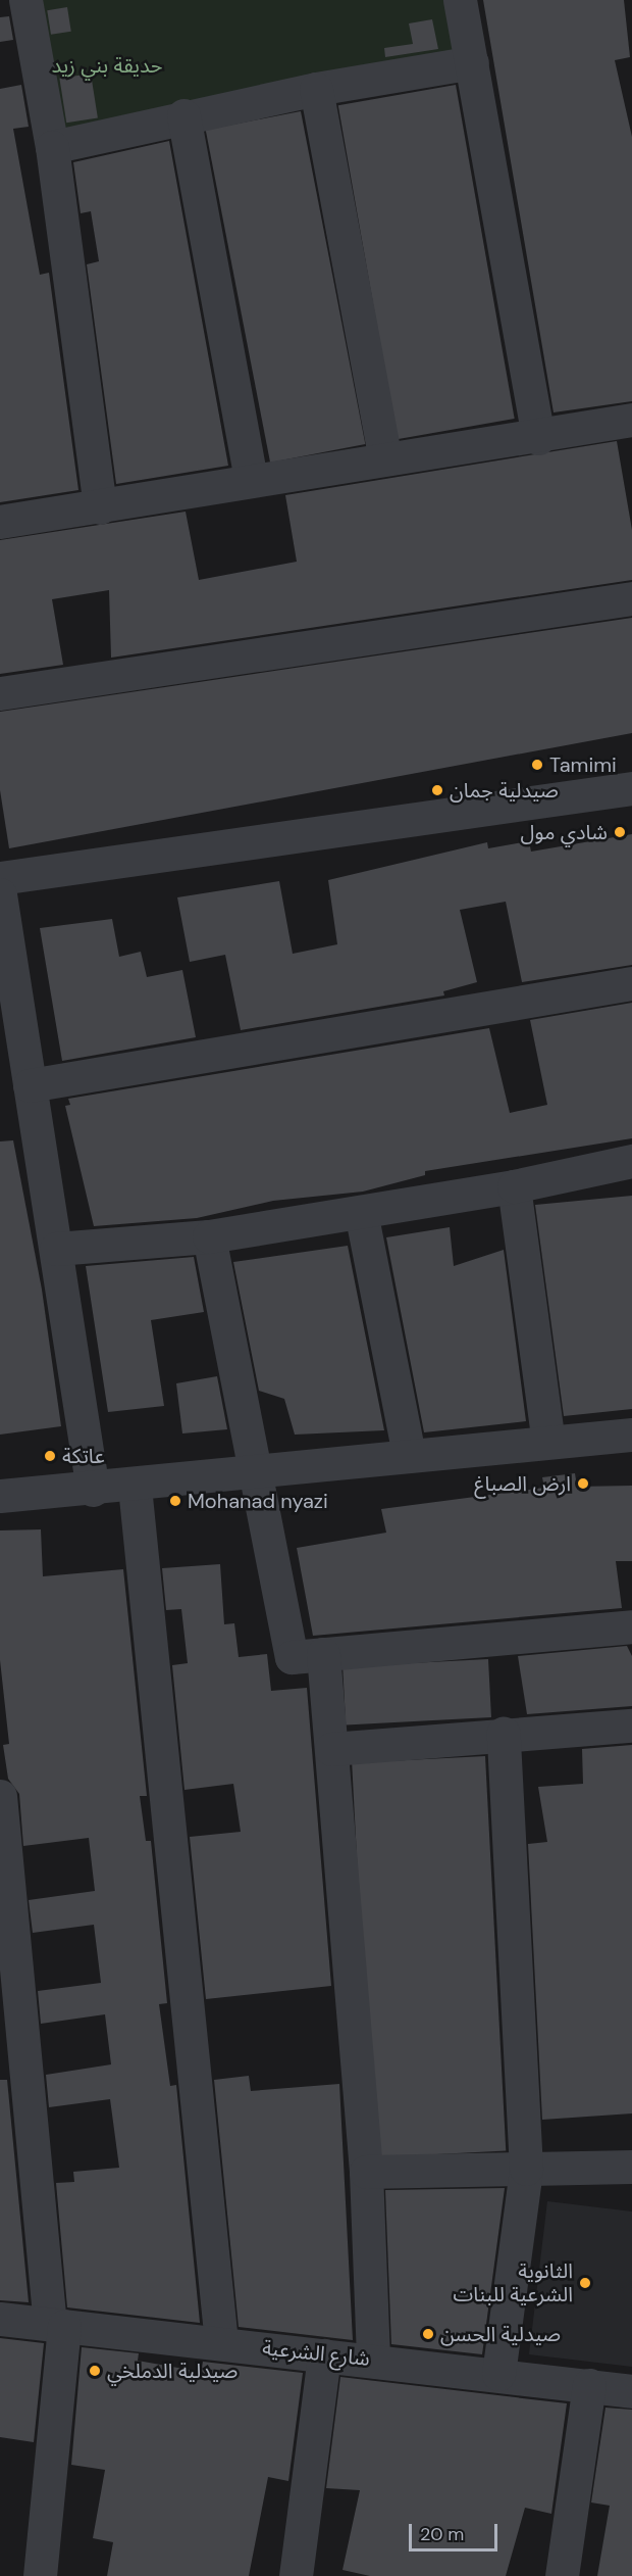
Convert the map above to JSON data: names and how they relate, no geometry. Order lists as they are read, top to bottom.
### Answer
{
  "streets": {
    "street": ["شارع الشرعية"]
  },
  "parks": ["حديقة بني زيد"],
  "places": [
    "Tamimi",
    "صيدلية جمان",
    "شادي مول",
    "عاتكة",
    "ارض الصباغ",
    "Mohanad nyazi",
    "الثانوية الشرعية للبنات",
    "صيدلية الحسن",
    "صيدلية الدملخي"
  ],
  "scale_bar": "20 m"
}
